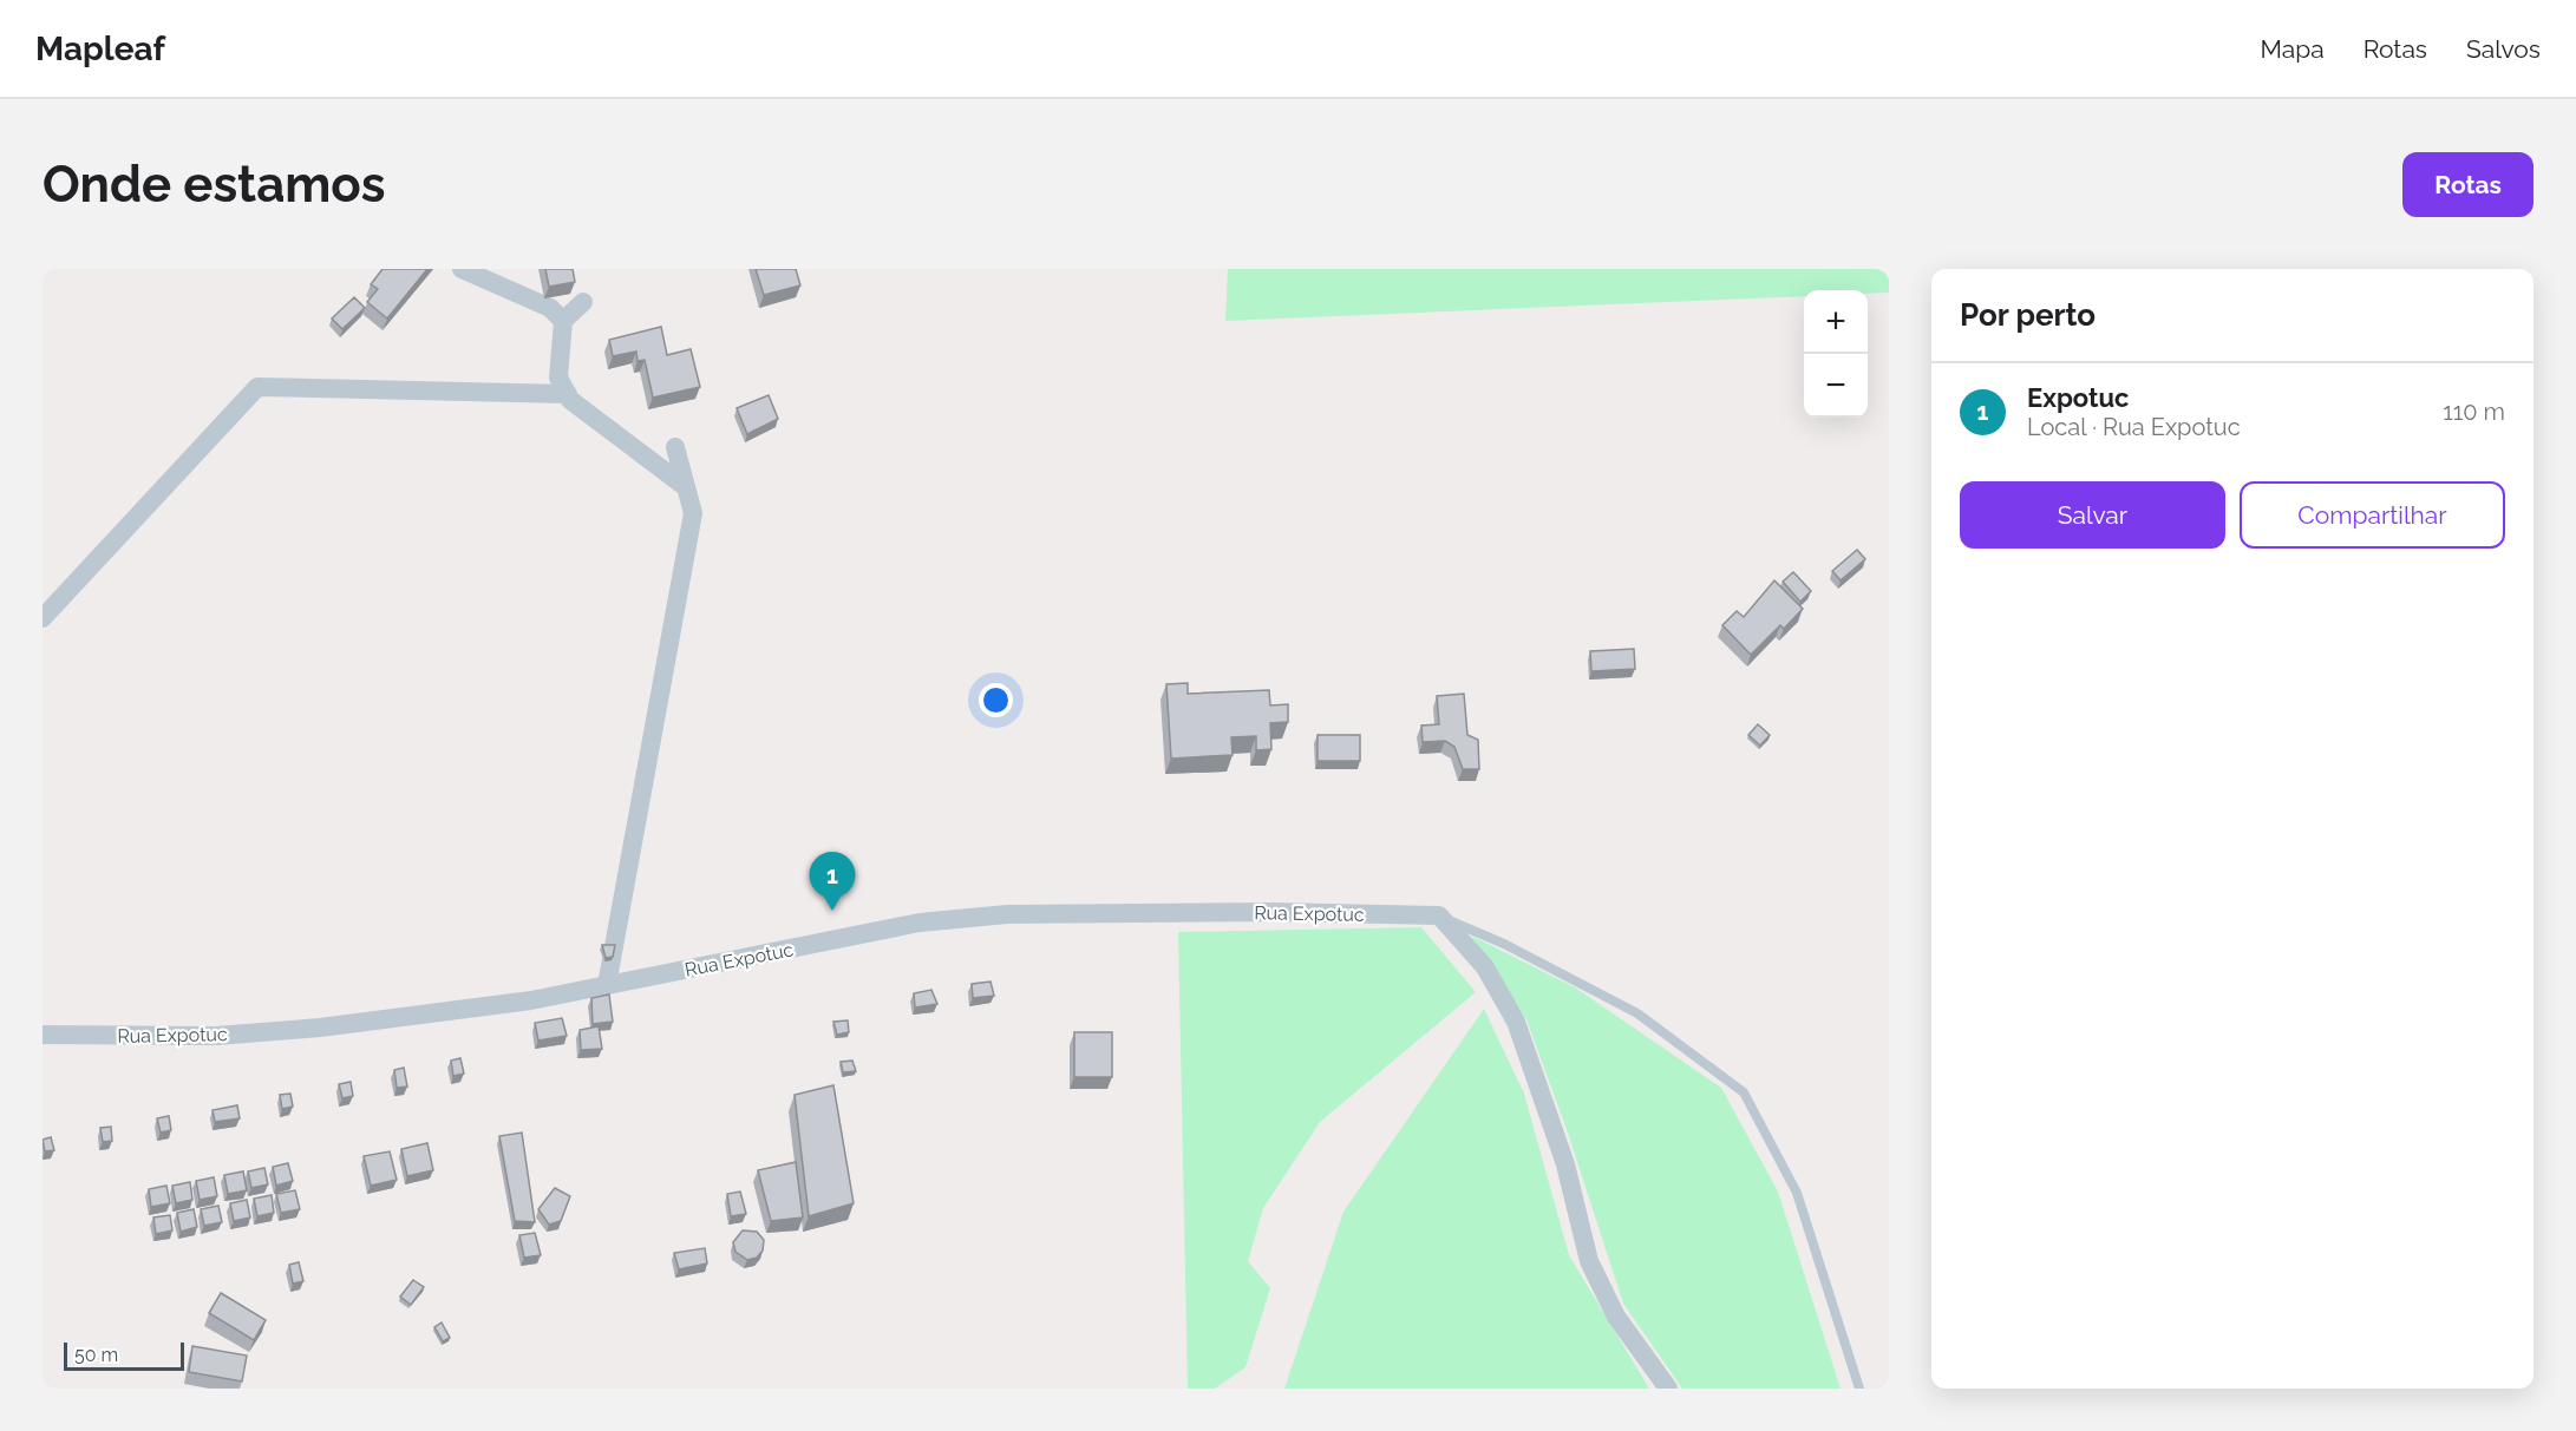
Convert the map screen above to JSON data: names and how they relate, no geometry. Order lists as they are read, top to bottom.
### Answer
{
  "streets": {
    "street": ["Rua Expotuc"]
  },
  "scale_bar": "50 m",
  "page": {
    "header": "Mapleaf",
    "nav": ["Mapa", "Rotas", "Salvos"],
    "buttons": [
      "Rotas",
      ["Salvar", "Compartilhar"]
    ],
    "title": "Onde estamos",
    "heading": "Por perto",
    "map_buttons": ["+", "−"],
    "list": [
      {
        "mark": "1",
        "name": "Expotuc",
        "note": "Local · Rua Expotuc",
        "value": "110 m"
      }
    ],
    "pins": "1",
    "scale": "50 m"
  }
}
